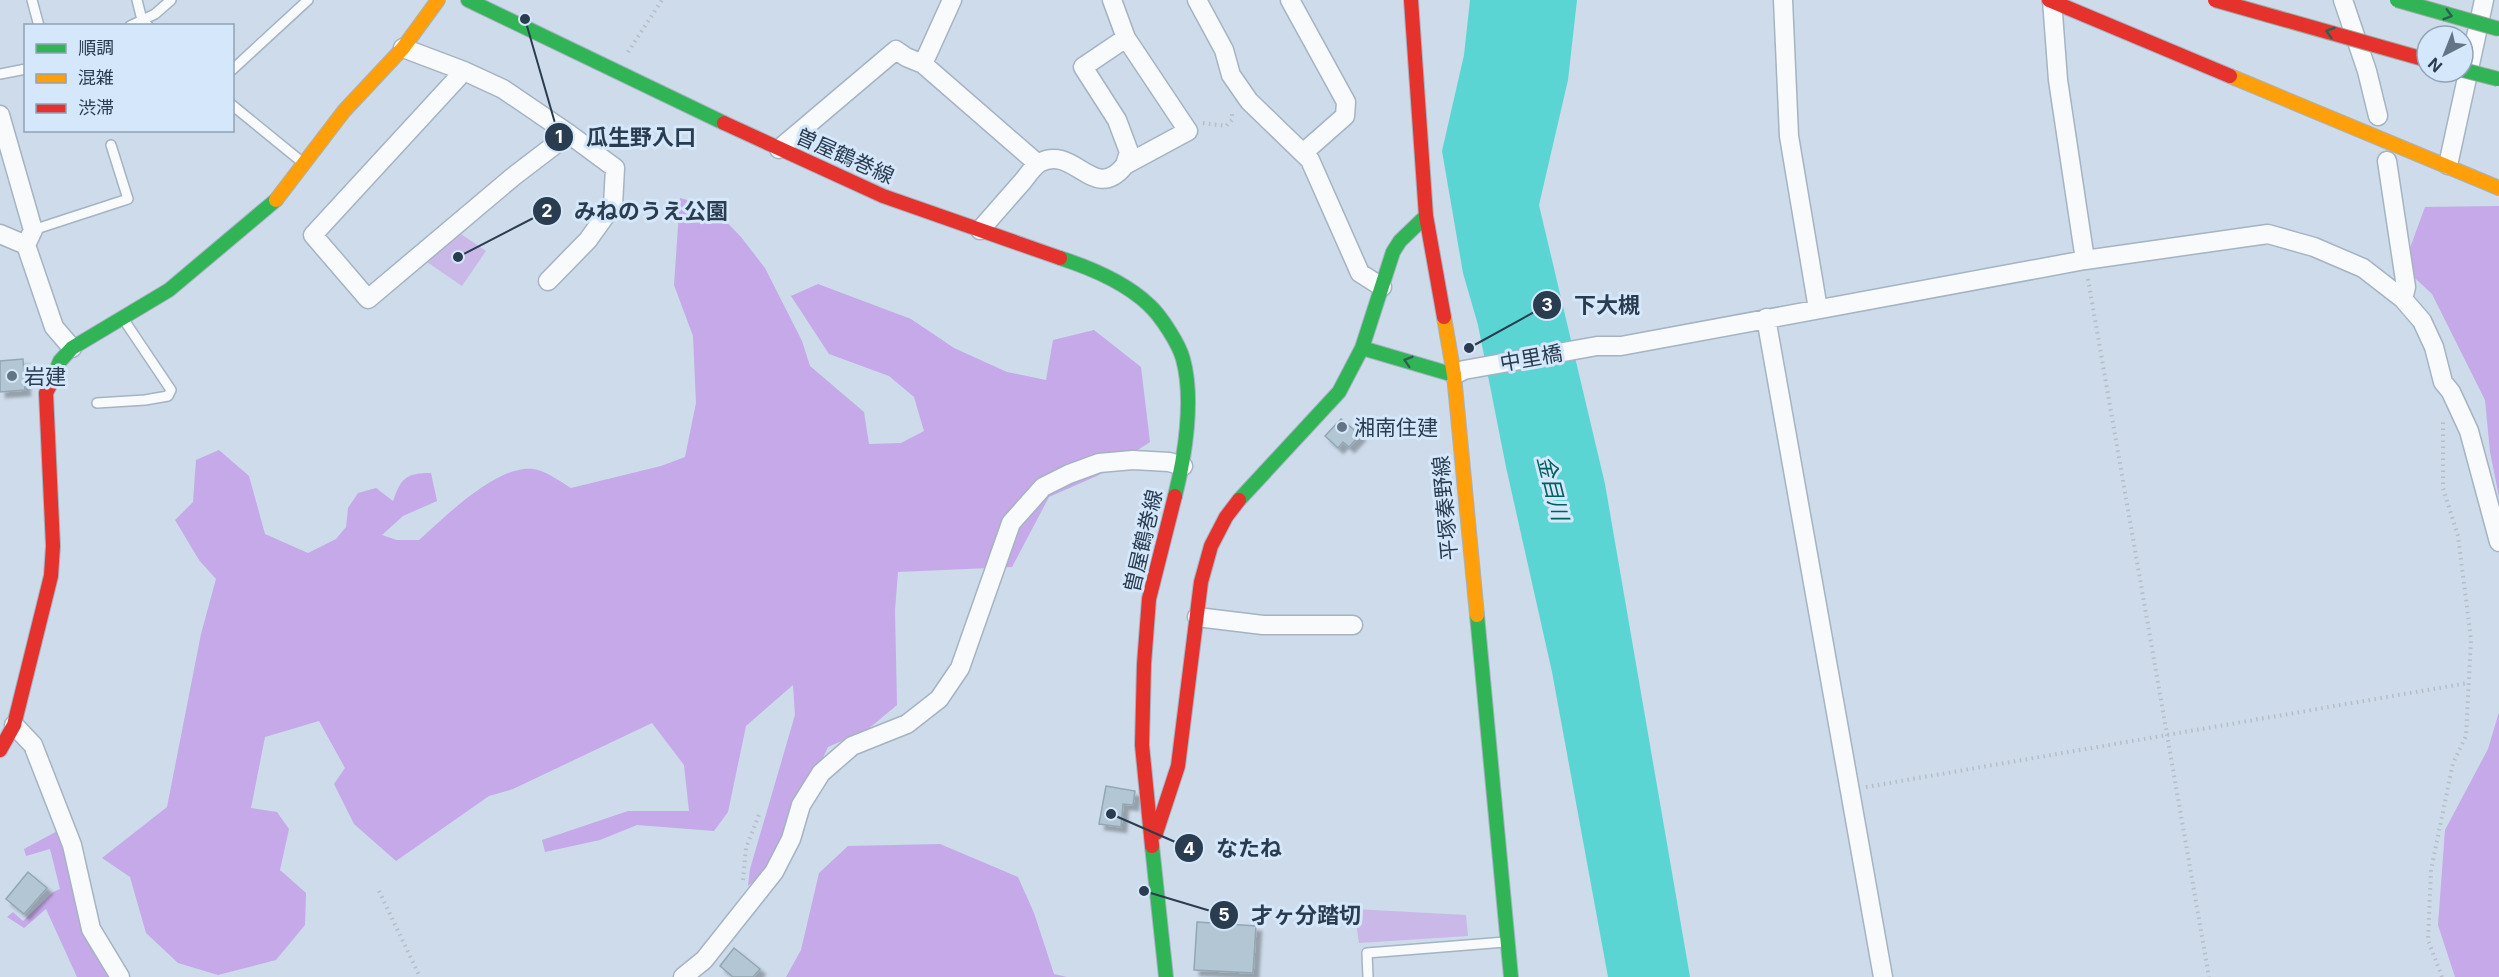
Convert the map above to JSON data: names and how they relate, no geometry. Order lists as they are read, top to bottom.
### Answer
{
  "streets": {
    "main road": ["曽屋鶴巻線", "平塚秦野線"],
    "street": ["中里橋"]
  },
  "crossings": [
    ["中里橋", "平塚秦野線"]
  ],
  "water": ["金目川"],
  "places": [
    "瓜生野入口",
    "みねのうえ公園",
    "下大槻",
    "岩建",
    "湘南住建",
    "なたね",
    "才ヶ分踏切"
  ],
  "legend": ["順調", "混雑", "渋滞"],
  "north": "bottom left"
}
